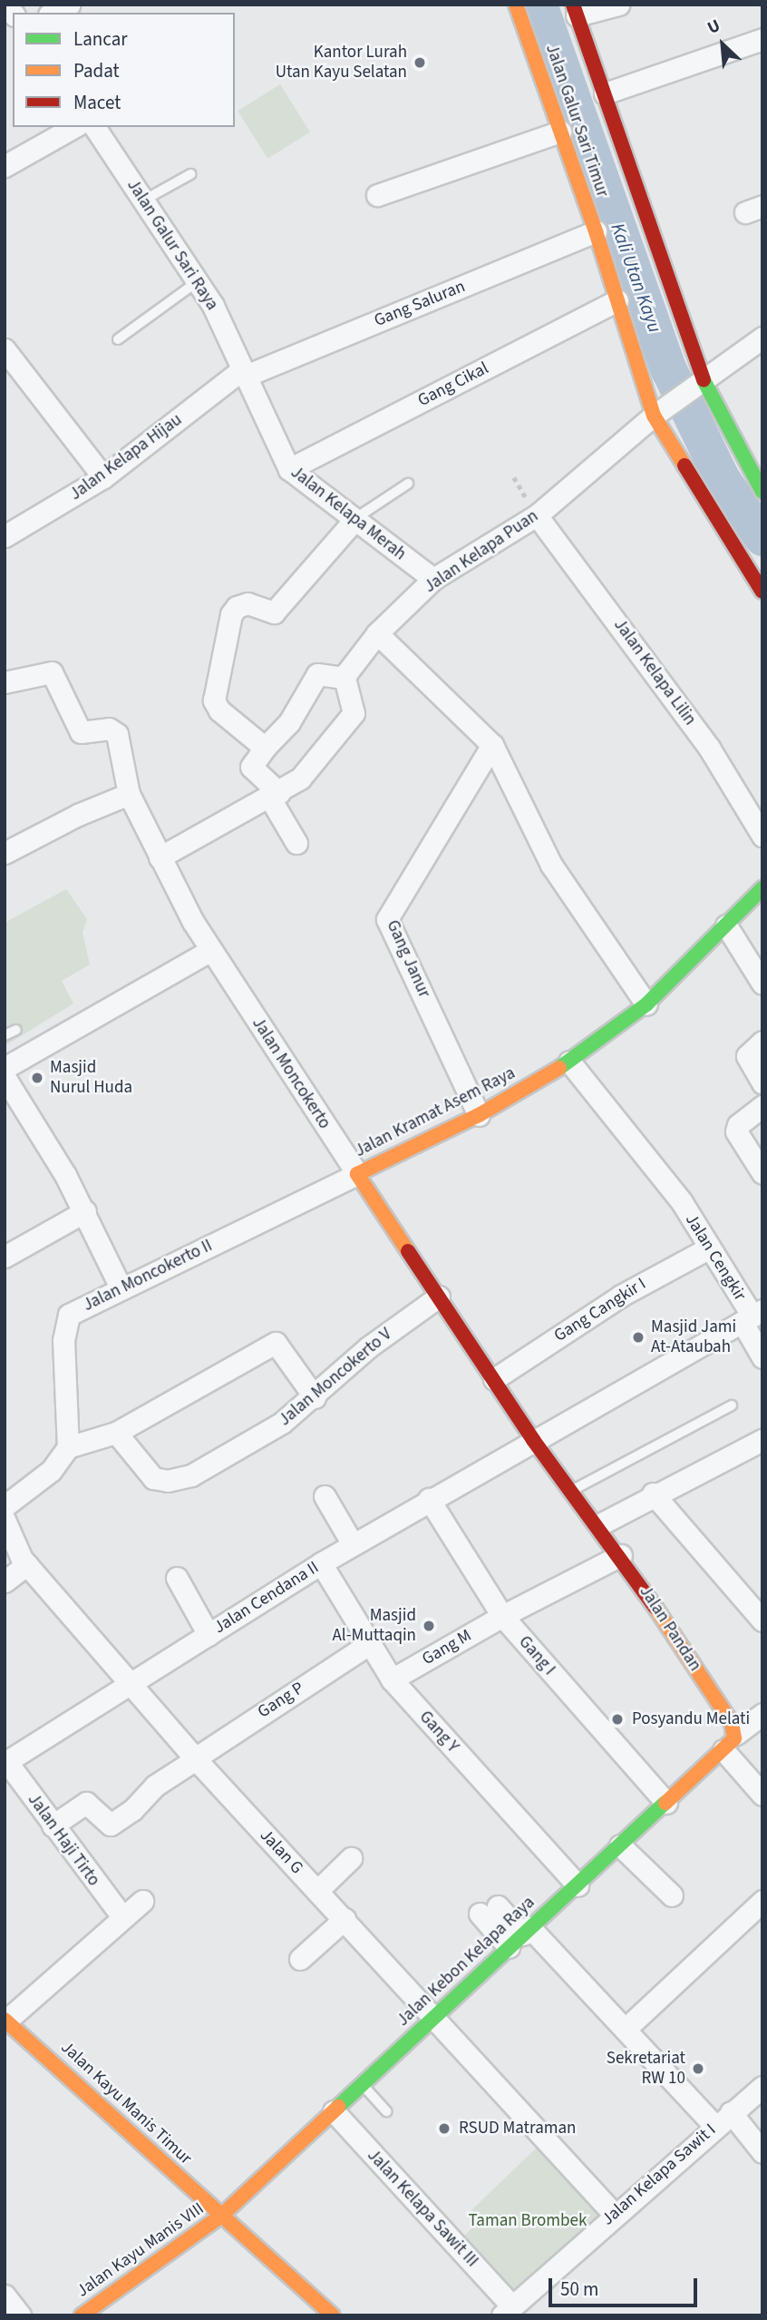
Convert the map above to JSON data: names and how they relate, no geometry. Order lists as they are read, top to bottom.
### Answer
{
  "streets": {
    "street": [
      "Jalan Galur Sari Timur",
      "Jalan Galur Sari Raya",
      "Gang Saluran",
      "Gang Cikal",
      "Jalan Kelapa Hijau",
      "Jalan Kelapa Merah",
      "Jalan Kelapa Puan",
      "Jalan Kelapa Lilin",
      "Gang Janur",
      "Jalan Moncokerto",
      "Jalan Kramat Asem Raya",
      "Jalan Cengkir",
      "Jalan Moncokerto II",
      "Gang Cangkir I",
      "Jalan Moncokerto V",
      "Jalan Cendana II",
      "Jalan Pandan",
      "Gang M",
      "Gang I",
      "Gang P",
      "Gang Y",
      "Jalan Haji Tirto",
      "Jalan G",
      "Jalan Kebon Kelapa Raya",
      "Jalan Kayu Manis Timur",
      "Jalan Kelapa Sawit I",
      "Jalan Kelapa Sawit III",
      "Jalan Kayu Manis VIII"
    ]
  },
  "crossings": [
    ["Jalan Galur Sari Timur", "Gang Saluran"],
    ["Jalan Galur Sari Timur", "Gang Cikal"],
    ["Jalan Galur Sari Timur", "Jalan Kelapa Puan"],
    ["Jalan Galur Sari Raya", "Gang Saluran"],
    ["Jalan Galur Sari Raya", "Jalan Kelapa Hijau"],
    ["Jalan Galur Sari Raya", "Jalan Kelapa Merah"],
    ["Gang Saluran", "Jalan Kelapa Hijau"],
    ["Gang Saluran", "Jalan Kelapa Merah"],
    ["Gang Cikal", "Jalan Kelapa Merah"],
    ["Jalan Kelapa Hijau", "Jalan Kelapa Merah"],
    ["Jalan Kelapa Merah", "Jalan Kelapa Puan"],
    ["Jalan Kelapa Puan", "Jalan Kelapa Lilin"],
    ["Gang Janur", "Jalan Kramat Asem Raya"],
    ["Jalan Moncokerto", "Jalan Kramat Asem Raya"],
    ["Jalan Moncokerto", "Jalan Cengkir"],
    ["Jalan Moncokerto", "Jalan Moncokerto II"],
    ["Jalan Moncokerto", "Gang Cangkir I"],
    ["Jalan Moncokerto", "Jalan Moncokerto V"],
    ["Jalan Moncokerto", "Jalan Cendana II"],
    ["Jalan Moncokerto", "Jalan Pandan"],
    ["Jalan Kramat Asem Raya", "Jalan Cengkir"],
    ["Jalan Kramat Asem Raya", "Jalan Moncokerto II"],
    ["Jalan Cengkir", "Gang Cangkir I"],
    ["Jalan Cengkir", "Jalan Cendana II"],
    ["Jalan Cengkir", "Jalan Pandan"],
    ["Jalan Cendana II", "Jalan Pandan"],
    ["Jalan Cendana II", "Gang I"],
    ["Jalan Cendana II", "Gang Y"],
    ["Jalan Cendana II", "Jalan Haji Tirto"],
    ["Jalan Cendana II", "Jalan G"],
    ["Jalan Pandan", "Gang M"],
    ["Jalan Pandan", "Jalan Kebon Kelapa Raya"],
    ["Gang M", "Gang I"],
    ["Gang M", "Gang Y"],
    ["Gang I", "Jalan Kebon Kelapa Raya"],
    ["Gang P", "Gang Y"],
    ["Gang P", "Jalan Haji Tirto"],
    ["Gang P", "Jalan G"],
    ["Gang Y", "Jalan Kebon Kelapa Raya"],
    ["Jalan G", "Jalan Kebon Kelapa Raya"],
    ["Jalan G", "Jalan Kelapa Sawit I"],
    ["Jalan Kebon Kelapa Raya", "Jalan Kayu Manis Timur"],
    ["Jalan Kebon Kelapa Raya", "Jalan Kelapa Sawit III"],
    ["Jalan Kebon Kelapa Raya", "Jalan Kayu Manis VIII"],
    ["Jalan Kayu Manis Timur", "Jalan Kayu Manis VIII"],
    ["Jalan Kelapa Sawit I", "Jalan Kelapa Sawit III"]
  ],
  "water": ["Kali Utan Kayu"],
  "parks": ["Taman Brombek"],
  "places": [
    "Kantor Lurah Utan Kayu Selatan",
    "Masjid Nurul Huda",
    "Masjid Jami At-Ataubah",
    "Masjid Al-Muttaqin",
    "Posyandu Melati",
    "Sekretariat RW 10",
    "RSUD Matraman"
  ],
  "legend": ["Lancar", "Padat", "Macet"],
  "scale_bar": "50 m",
  "north": "top left"
}
